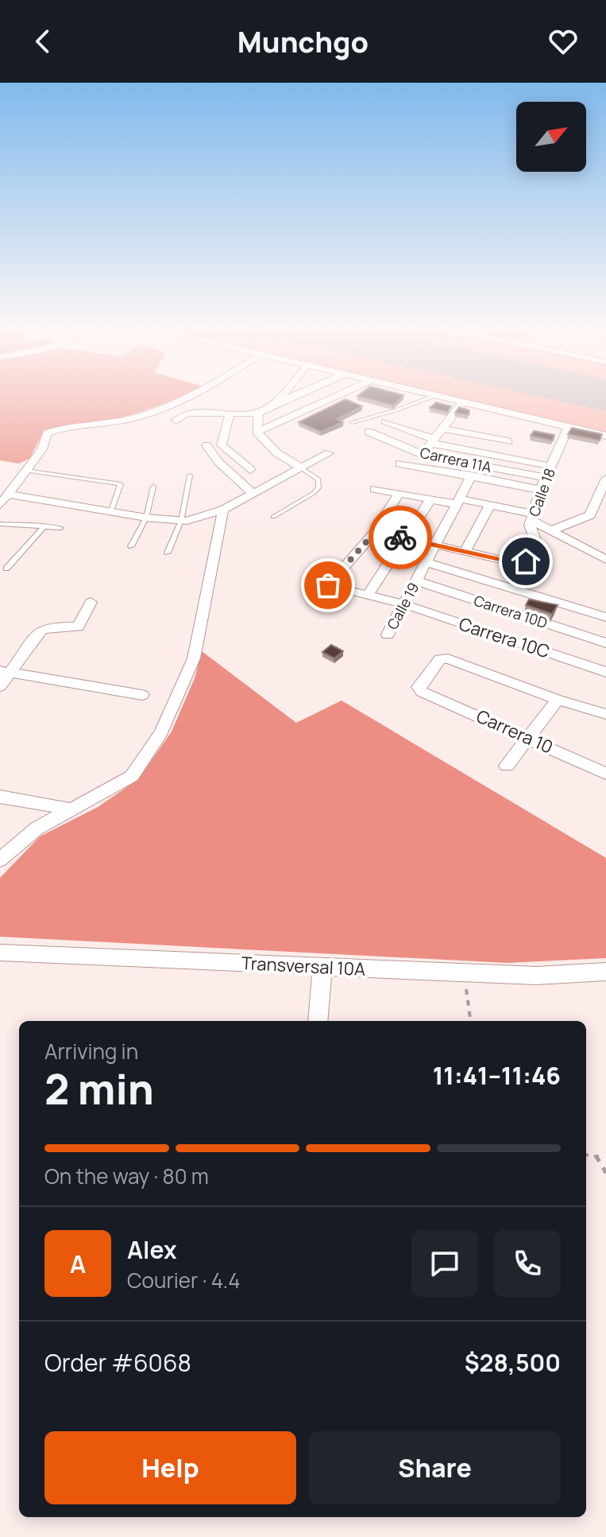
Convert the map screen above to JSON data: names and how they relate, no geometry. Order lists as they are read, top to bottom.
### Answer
{
  "streets": {
    "street": [
      "Carrera 11A",
      "Calle 18",
      "Calle 19",
      "Carrera 10D",
      "Carrera 10C",
      "Carrera 10",
      "Transversal 10A"
    ]
  },
  "crossings": [
    ["Carrera 11A", "Calle 18"],
    ["Calle 19", "Carrera 10D"],
    ["Calle 19", "Carrera 10C"]
  ],
  "north": "top right",
  "page": {
    "header": "Munchgo",
    "heading": ["2 min", "Arriving in", "11:41–11:46"],
    "panel": [
      "Alex",
      "Courier · 4.4",
      "Order #6068",
      "$28,500"
    ],
    "bar": "On the way · 80 m",
    "round": "A",
    "buttons": ["Help", "Share"]
  }
}
